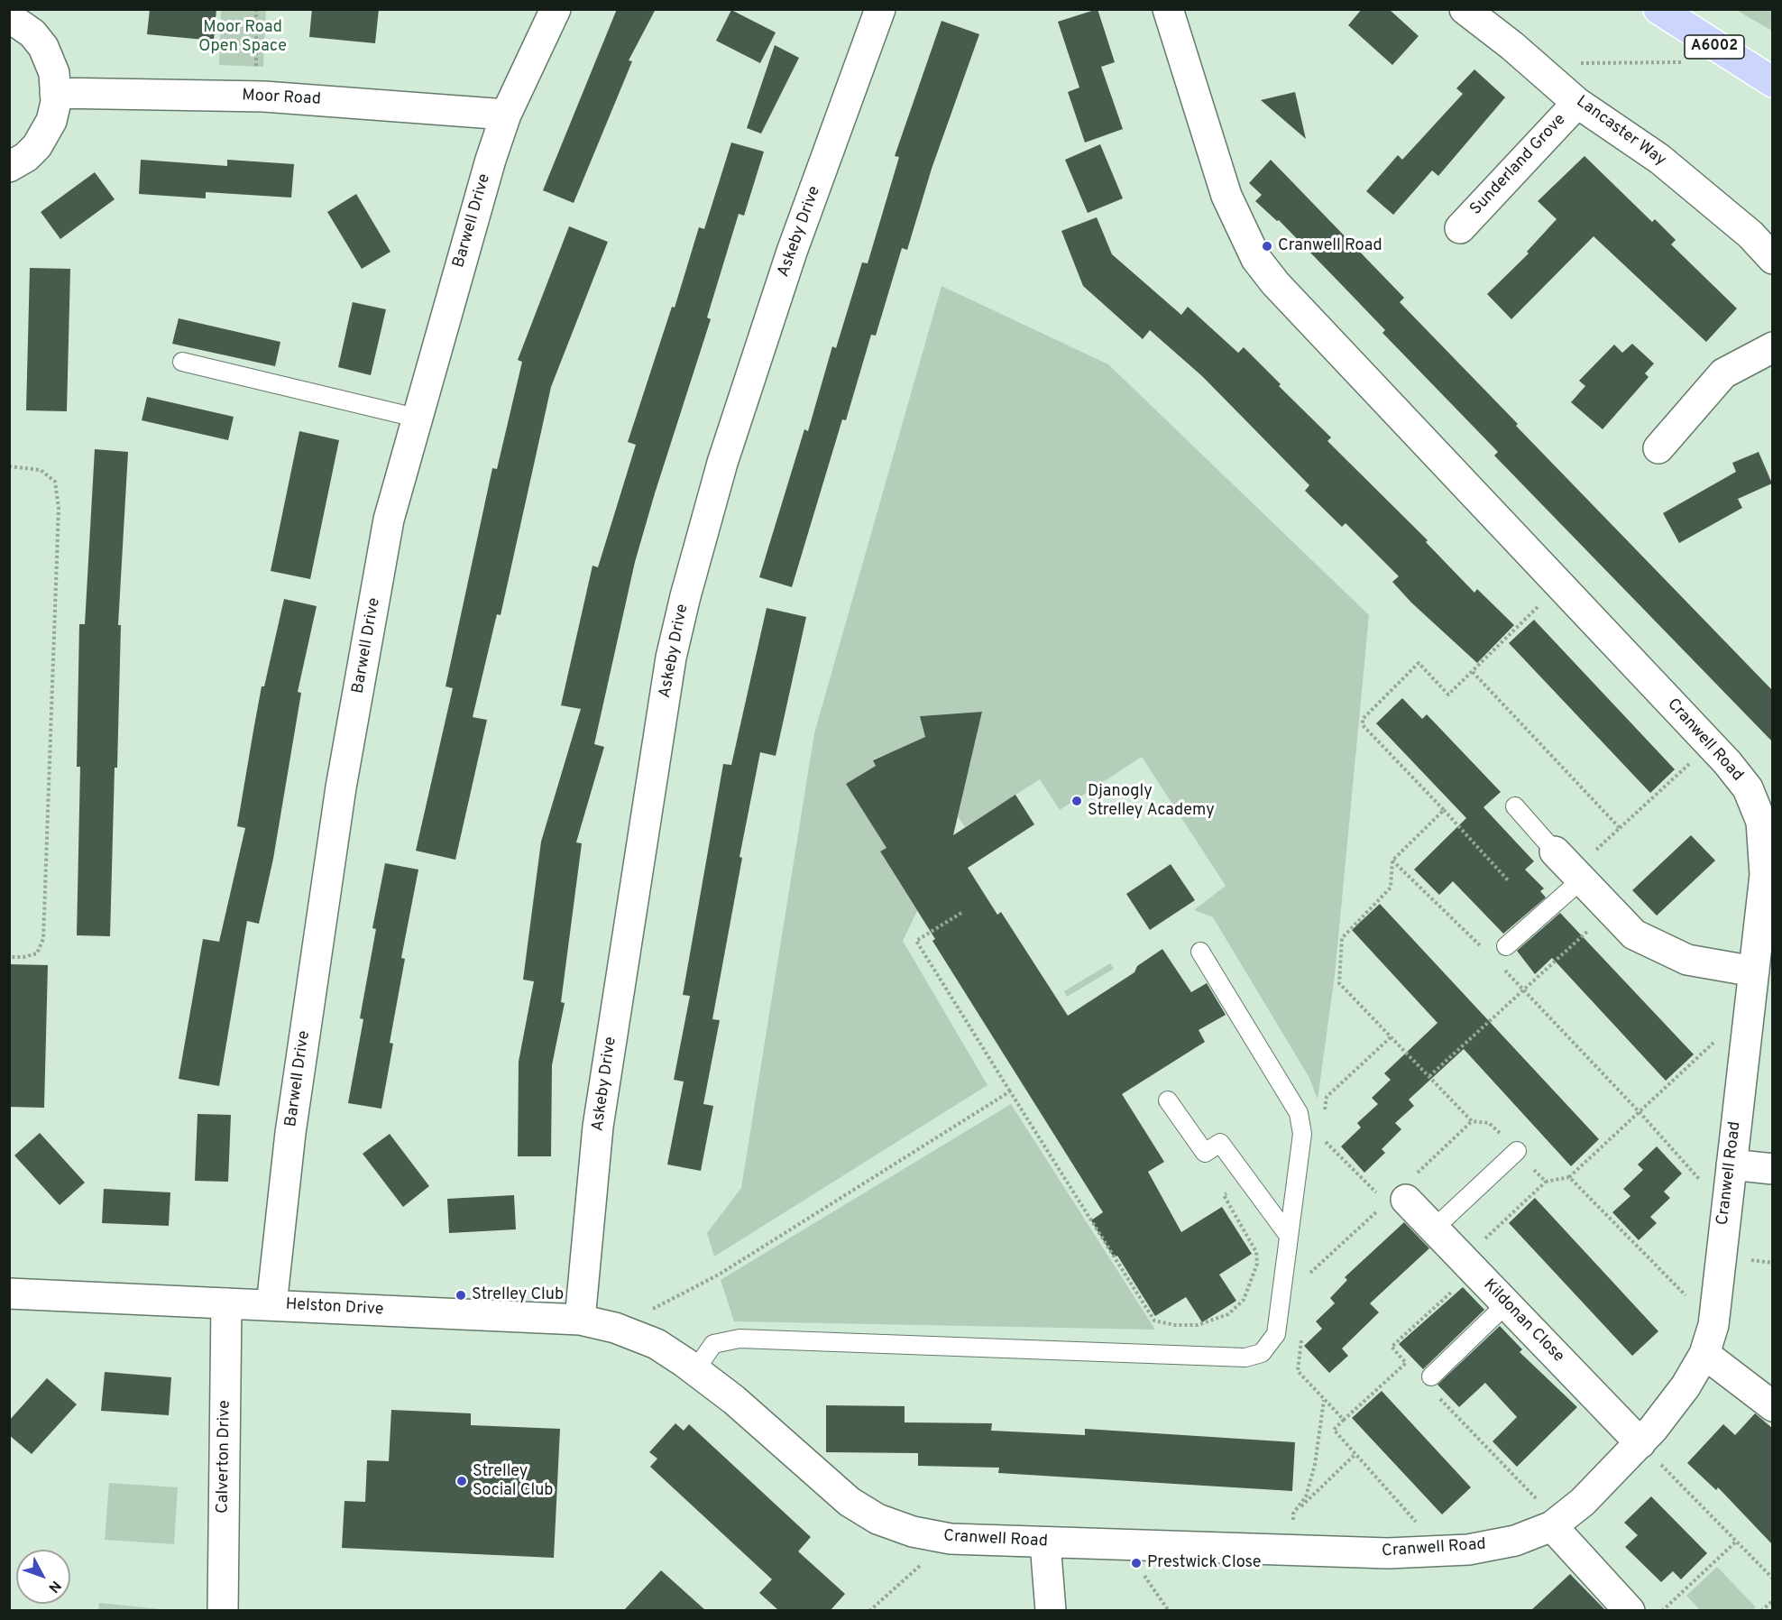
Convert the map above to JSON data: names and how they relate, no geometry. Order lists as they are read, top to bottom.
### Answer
{
  "streets": {
    "main road": ["A6002"],
    "street": [
      "Moor Road",
      "Lancaster Way",
      "Sunderland Grove",
      "Barwell Drive",
      "Askeby Drive",
      "Cranwell Road",
      "Helston Drive",
      "Kildonan Close",
      "Calverton Drive"
    ]
  },
  "crossings": [
    ["Moor Road", "Barwell Drive"],
    ["Lancaster Way", "Sunderland Grove"],
    ["Barwell Drive", "Helston Drive"],
    ["Askeby Drive", "Helston Drive"],
    ["Cranwell Road", "Helston Drive"],
    ["Cranwell Road", "Kildonan Close"],
    ["Helston Drive", "Calverton Drive"]
  ],
  "parks": ["Moor Road Open Space"],
  "places": [
    "Cranwell Road",
    "Djanogly Strelley Academy",
    "Strelley Club",
    "Strelley Social Club",
    "Prestwick Close"
  ],
  "north": "bottom right"
}
